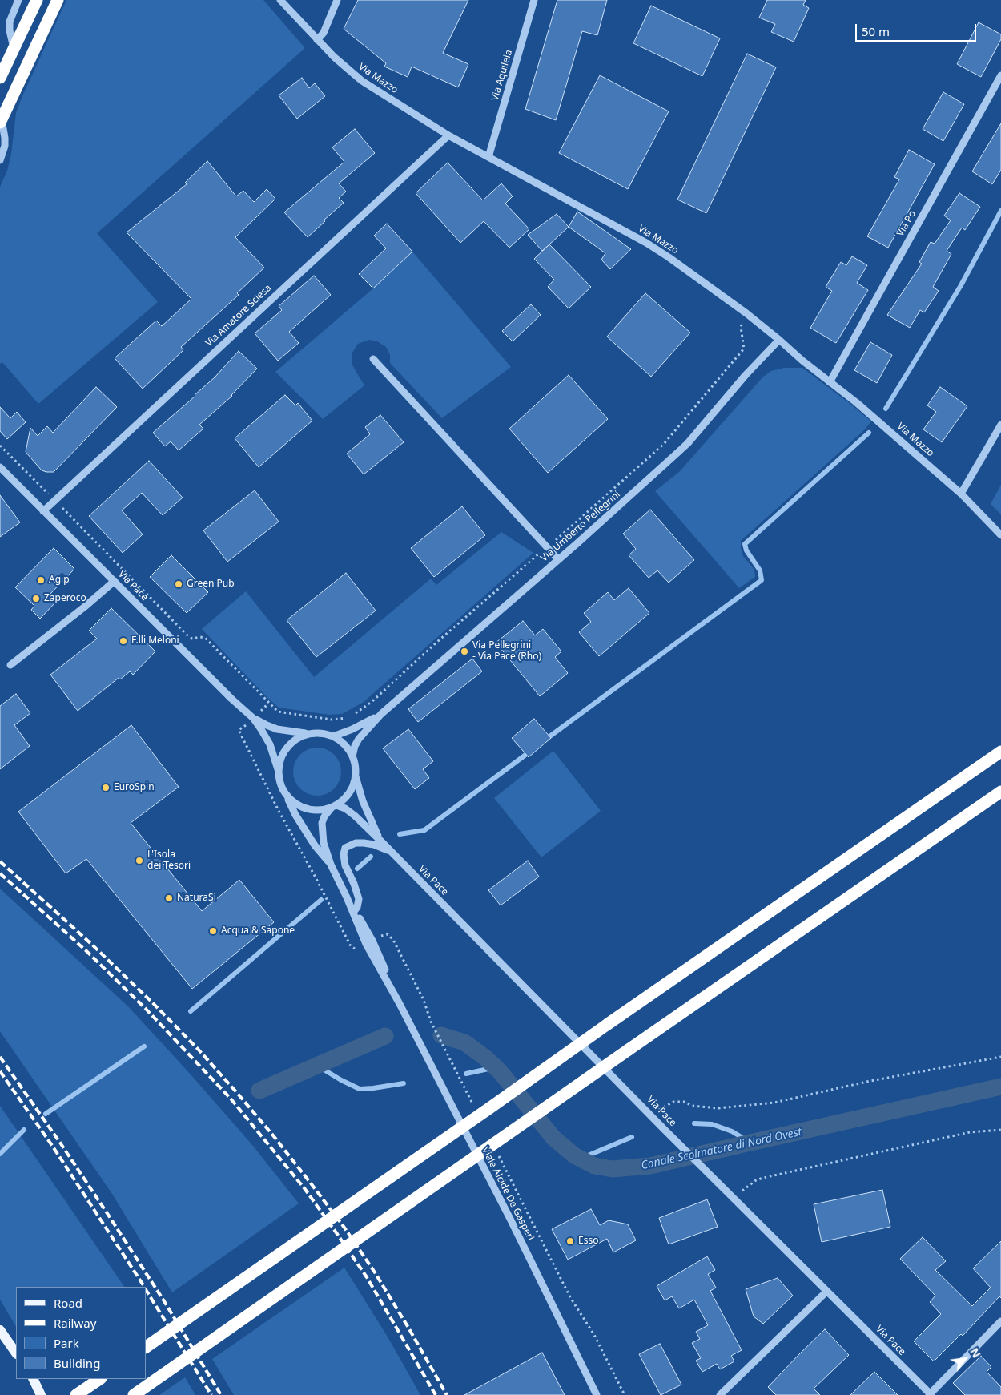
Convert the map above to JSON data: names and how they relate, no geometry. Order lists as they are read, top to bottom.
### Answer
{
  "streets": {
    "street": [
      "Via Aquileia",
      "Via Mazzo",
      "Via Po",
      "Via Amatore Sciesa",
      "Via Umberto Pellegrini",
      "Via Pace",
      "Viale Alcide De Gasperi"
    ]
  },
  "crossings": [
    ["Via Aquileia", "Via Mazzo"],
    ["Via Mazzo", "Via Po"],
    ["Via Mazzo", "Via Amatore Sciesa"],
    ["Via Mazzo", "Via Umberto Pellegrini"],
    ["Via Amatore Sciesa", "Via Pace"],
    ["Via Pace", "Viale Alcide De Gasperi"]
  ],
  "water": ["Canale Scolmatore di Nord Ovest"],
  "places": [
    "Agip",
    "Green Pub",
    "Zaperoco",
    "F.lli Meloni",
    "Via Pellegrini - Via Pace (Rho)",
    "EuroSpin",
    "L'Isola dei Tesori",
    "NaturaSì",
    "Acqua & Sapone",
    "Esso"
  ],
  "legend": [
    "Road",
    "Railway",
    "Park",
    "Building"
  ],
  "scale_bar": "50 m",
  "north": "top right"
}
